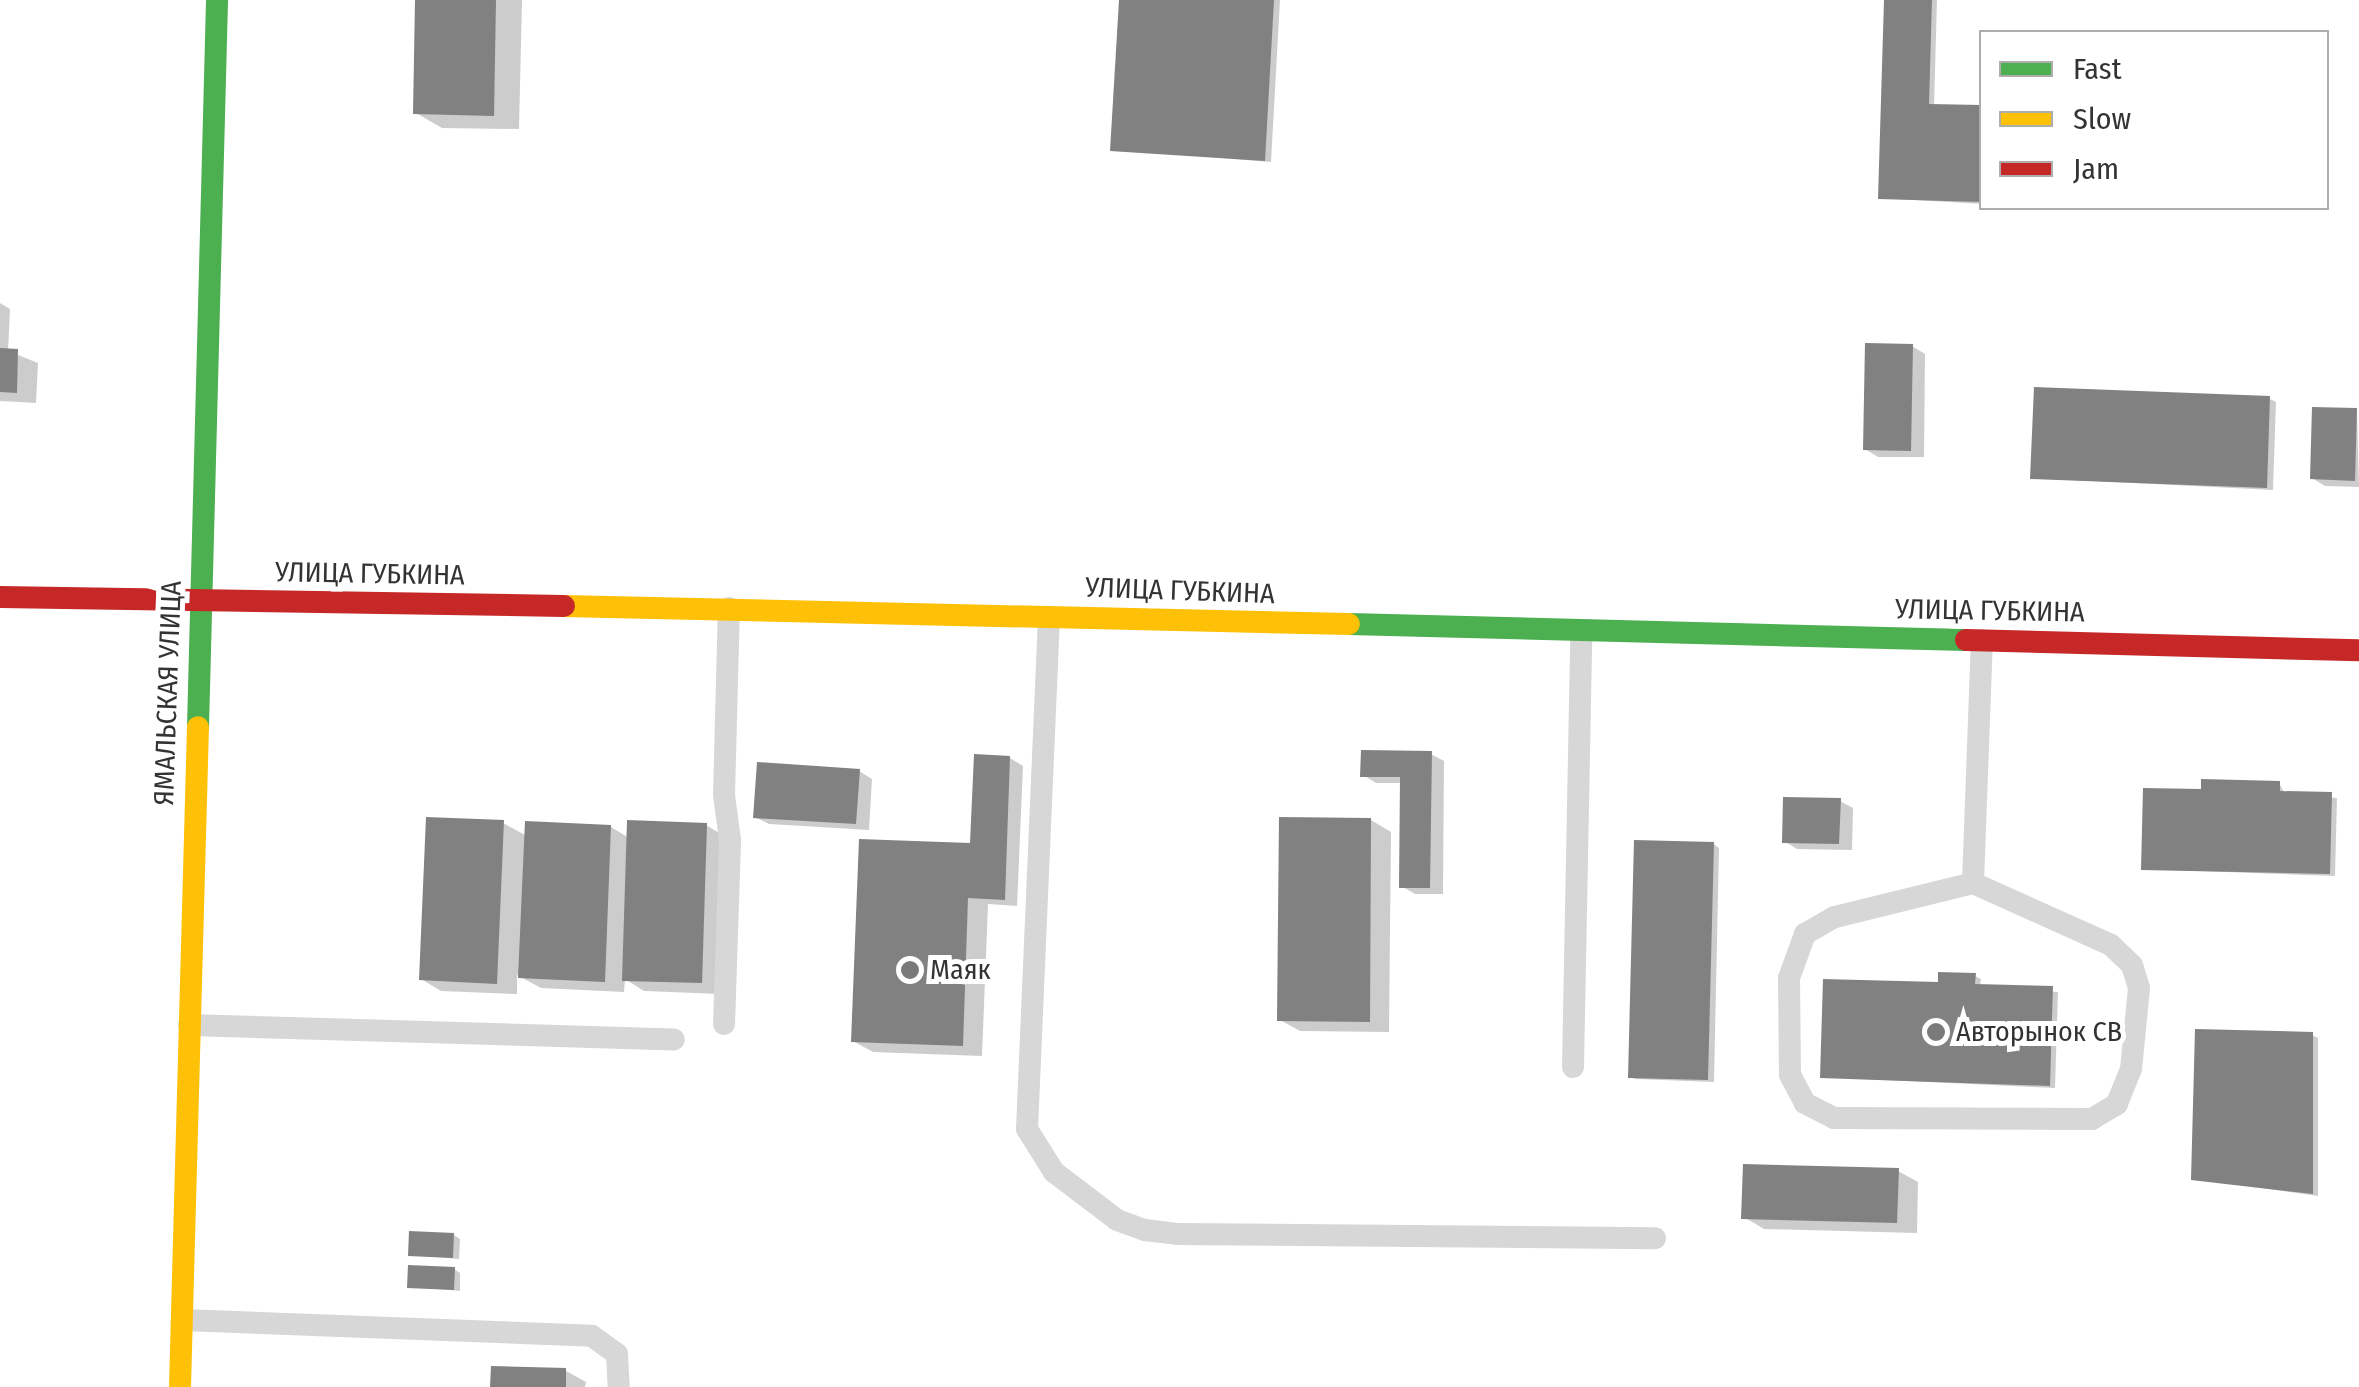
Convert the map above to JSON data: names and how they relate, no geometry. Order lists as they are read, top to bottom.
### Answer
{
  "streets": {
    "street": ["УЛИЦА ГУБКИНА", "ЯМАЛЬСКАЯ УЛИЦА"]
  },
  "crossings": [
    ["УЛИЦА ГУБКИНА", "ЯМАЛЬСКАЯ УЛИЦА"]
  ],
  "places": ["Маяк", "Авторынок СВ"],
  "legend": ["Fast", "Slow", "Jam"]
}
